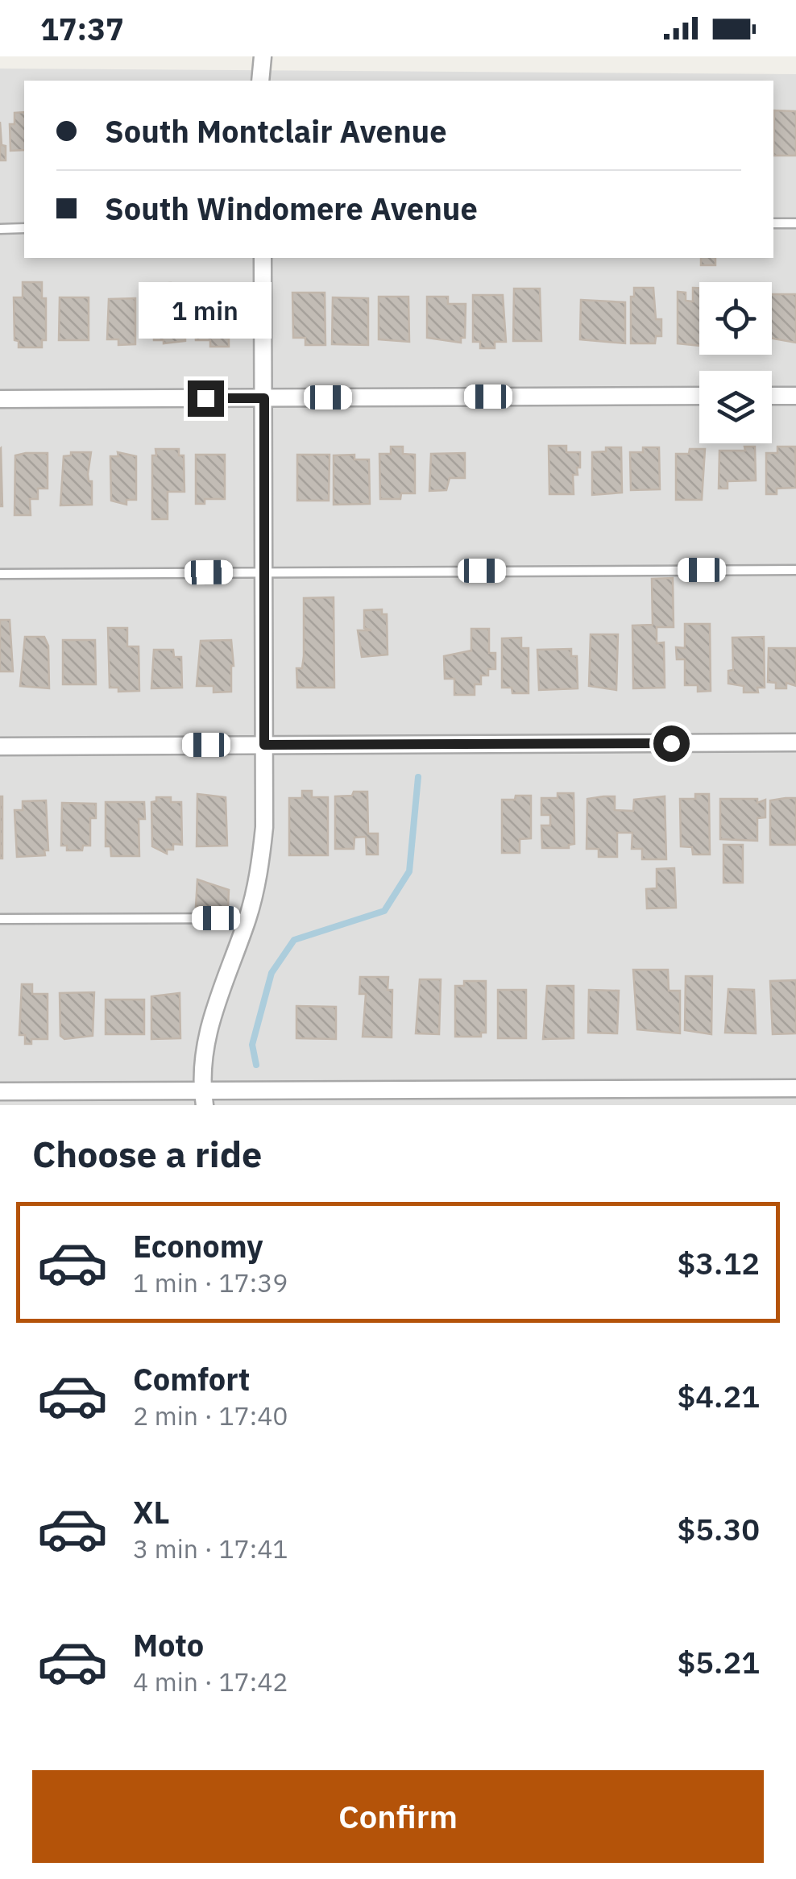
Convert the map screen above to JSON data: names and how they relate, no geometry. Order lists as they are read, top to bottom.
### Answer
{
  "page": {
    "status": "17:37",
    "banner": ["South Montclair Avenue", "South Windomere Avenue"],
    "bubble": "1 min",
    "heading": "Choose a ride",
    "list": [
      {
        "name": "Economy",
        "note": "1 min · 17:39",
        "value": "$3.12"
      },
      {
        "name": "Comfort",
        "note": "2 min · 17:40",
        "value": "$4.21"
      },
      {
        "name": "XL",
        "note": "3 min · 17:41",
        "value": "$5.30"
      },
      {
        "name": "Moto",
        "note": "4 min · 17:42",
        "value": "$5.21"
      }
    ],
    "buttons": "Confirm"
  }
}
